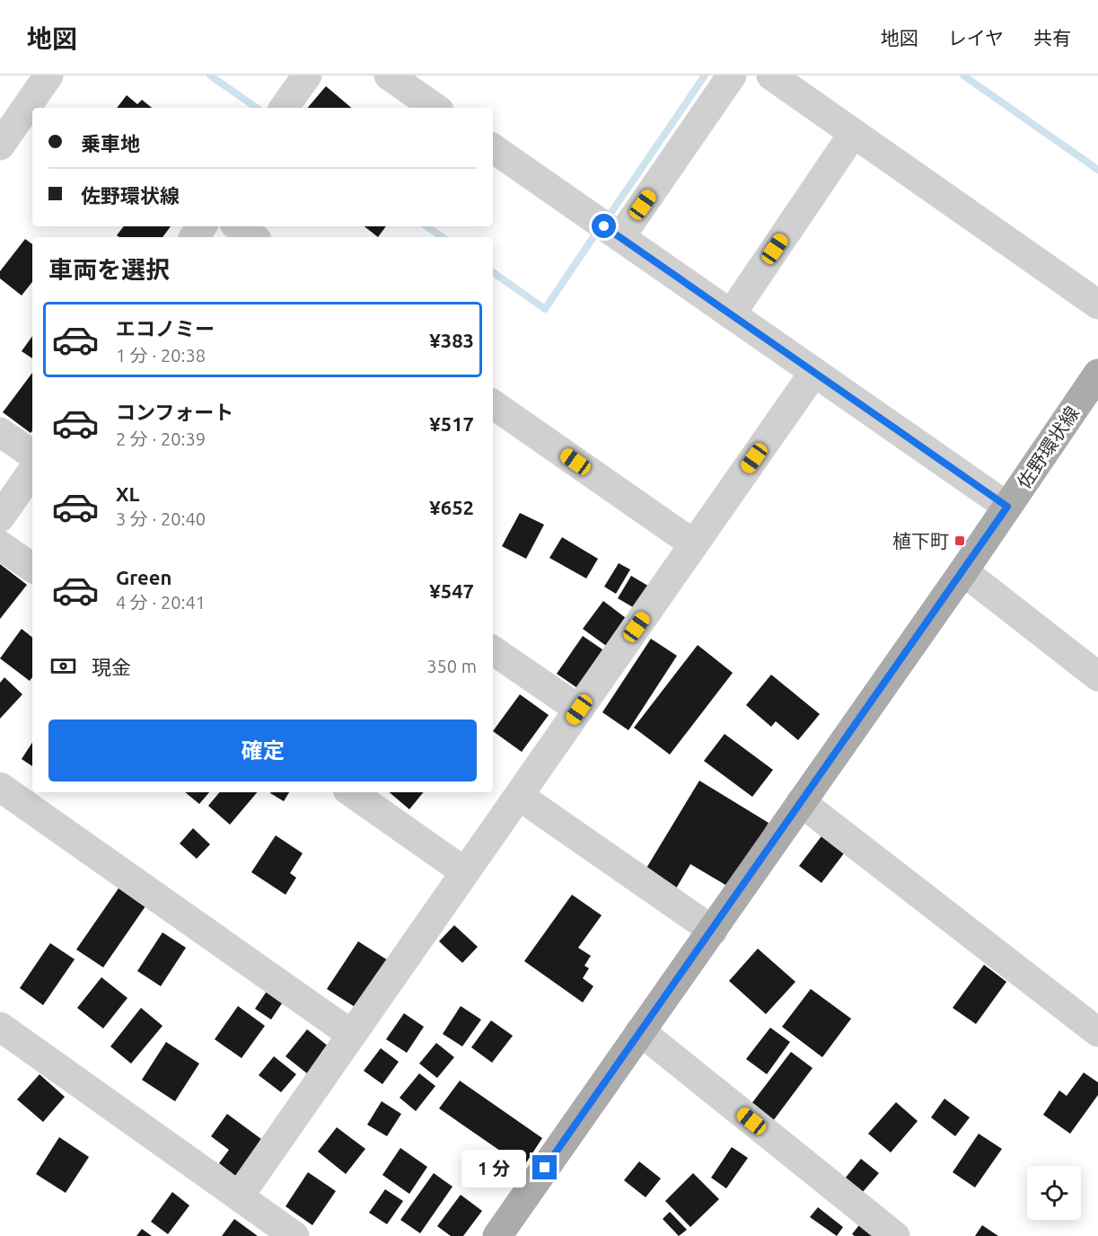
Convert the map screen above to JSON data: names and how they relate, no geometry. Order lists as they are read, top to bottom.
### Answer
{
  "streets": {
    "main road": ["佐野環状線"]
  },
  "places": {
    "transit": ["植下町"]
  },
  "page": {
    "header": "地図",
    "nav": ["地図", "レイヤ", "共有"],
    "banner": ["乗車地", "佐野環状線"],
    "heading": "車両を選択",
    "list": [
      {
        "name": "エコノミー",
        "note": "1 分 · 20:38",
        "value": "¥383"
      },
      {
        "name": "コンフォート",
        "note": "2 分 · 20:39",
        "value": "¥517"
      },
      {
        "name": "XL",
        "note": "3 分 · 20:40",
        "value": "¥652"
      },
      {
        "name": "Green",
        "note": "4 分 · 20:41",
        "value": "¥547"
      }
    ],
    "pay": ["現金", "350 m"],
    "buttons": "確定",
    "bubble": "1 分"
  }
}
